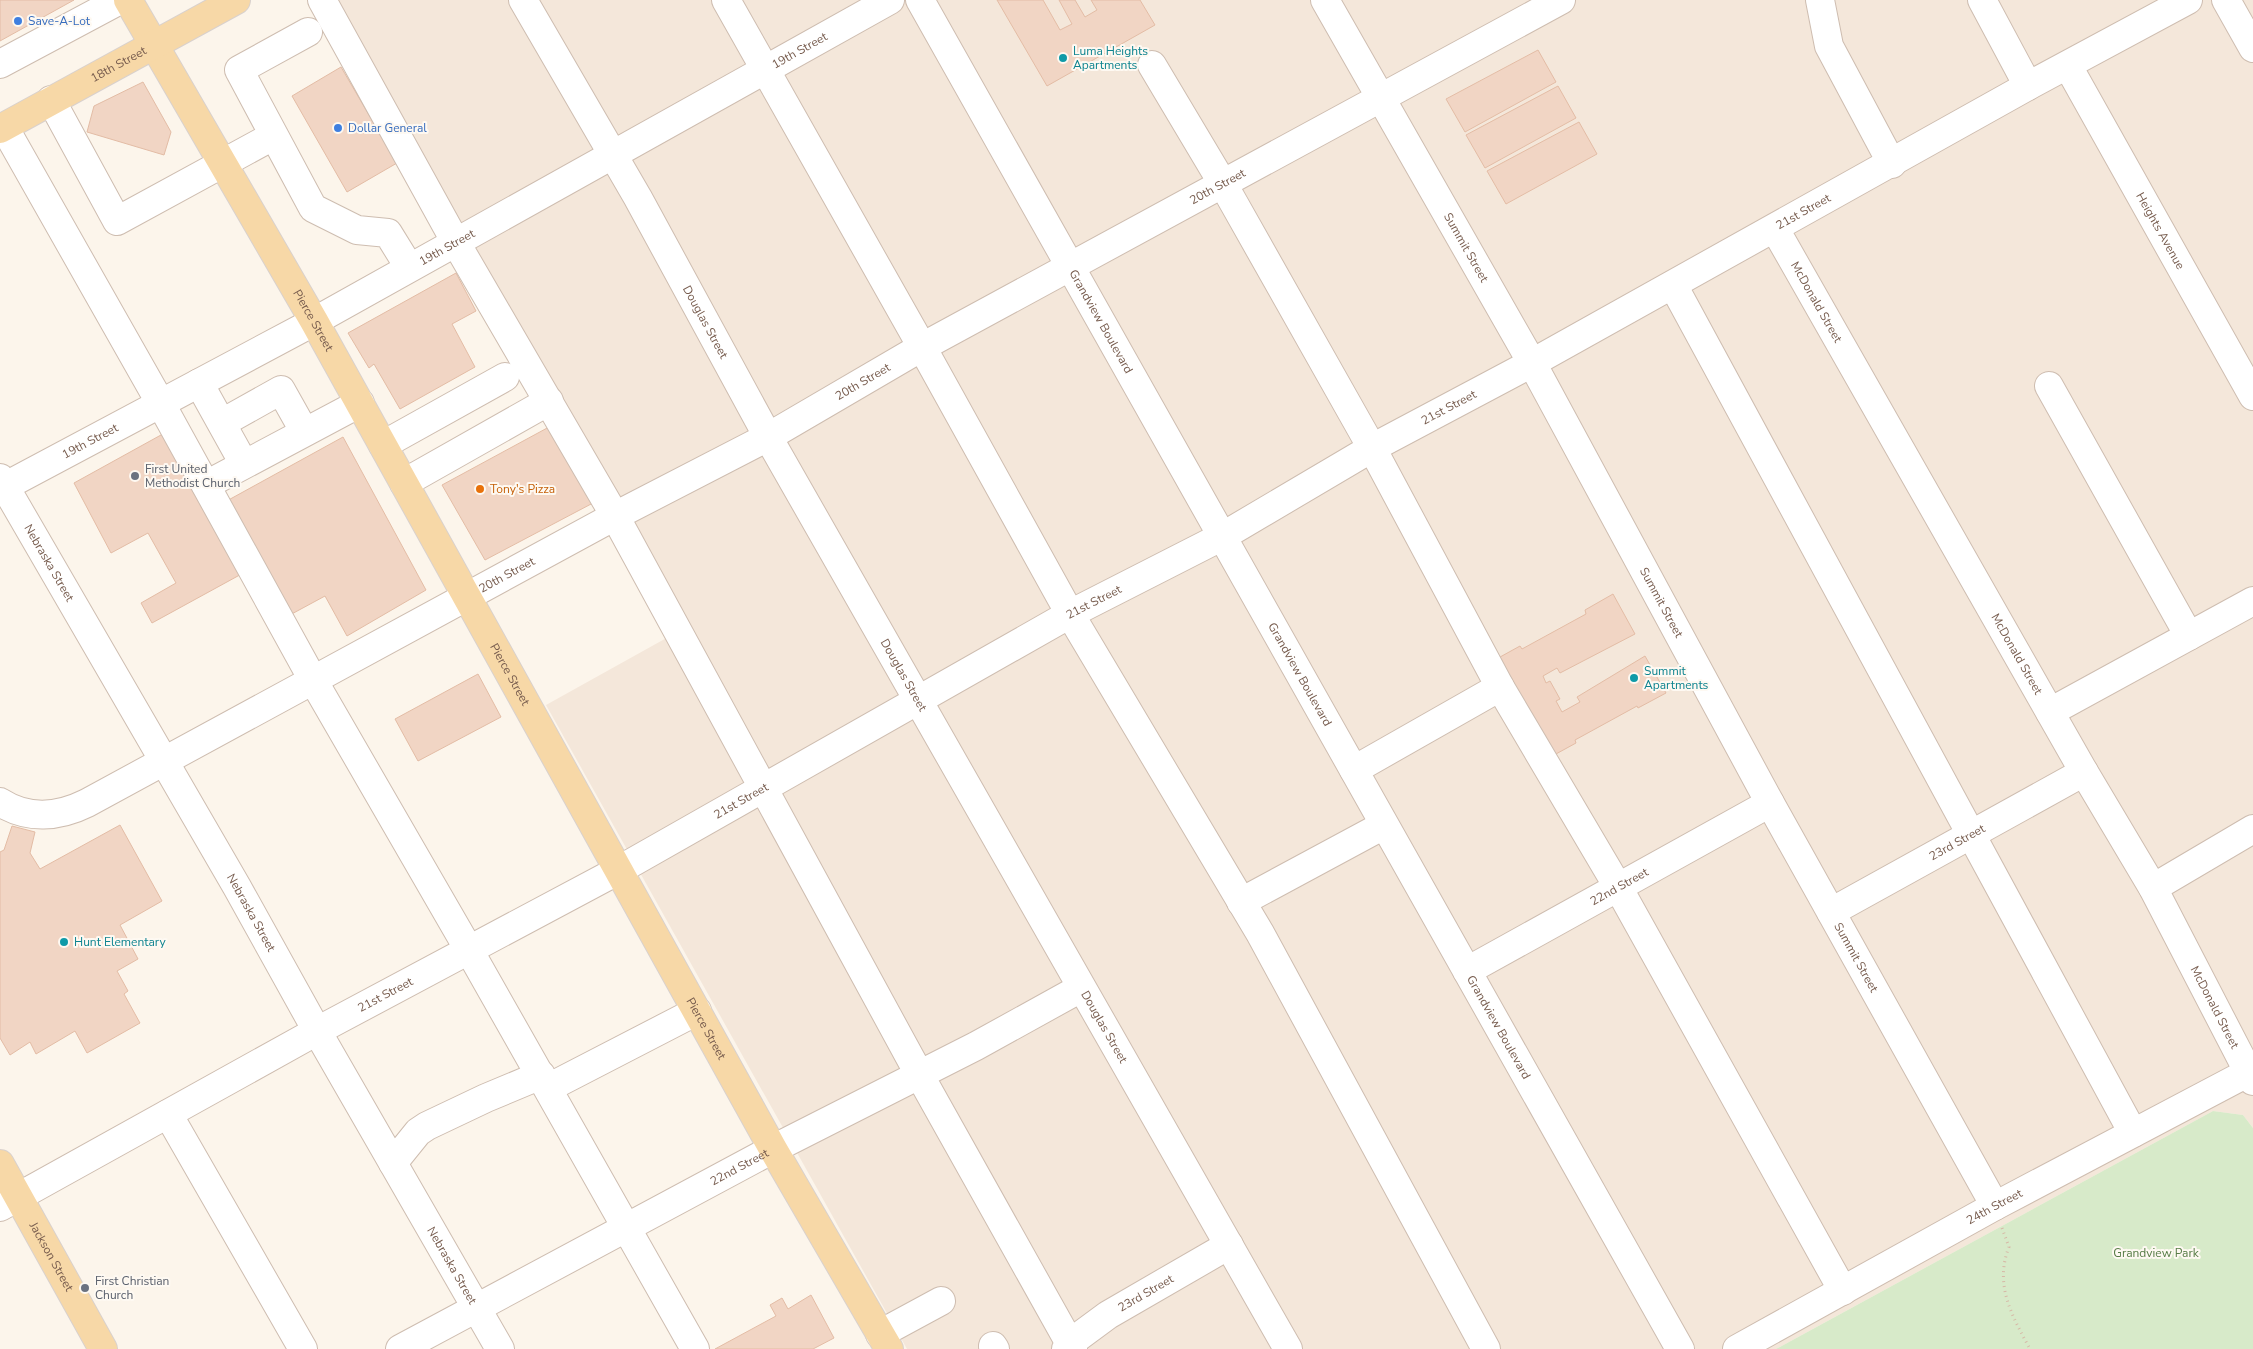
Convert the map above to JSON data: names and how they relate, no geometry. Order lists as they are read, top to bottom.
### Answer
{
  "streets": {
    "main road": ["18th Street", "Pierce Street", "Jackson Street"],
    "street": [
      "19th Street",
      "20th Street",
      "21st Street",
      "Heights Avenue",
      "Summit Street",
      "McDonald Street",
      "Douglas Street",
      "Grandview Boulevard",
      "Nebraska Street",
      "23rd Street",
      "22nd Street",
      "24th Street"
    ]
  },
  "crossings": [
    ["19th Street", "Pierce Street"],
    ["19th Street", "Douglas Street"],
    ["19th Street", "Nebraska Street"],
    ["18th Street", "Pierce Street"],
    ["20th Street", "Summit Street"],
    ["20th Street", "Pierce Street"],
    ["20th Street", "Douglas Street"],
    ["20th Street", "Grandview Boulevard"],
    ["20th Street", "Nebraska Street"],
    ["21st Street", "Heights Avenue"],
    ["21st Street", "Summit Street"],
    ["21st Street", "McDonald Street"],
    ["21st Street", "Pierce Street"],
    ["21st Street", "Douglas Street"],
    ["21st Street", "Grandview Boulevard"],
    ["21st Street", "Nebraska Street"],
    ["21st Street", "Jackson Street"],
    ["Summit Street", "23rd Street"],
    ["Summit Street", "22nd Street"],
    ["Summit Street", "24th Street"],
    ["McDonald Street", "23rd Street"],
    ["McDonald Street", "24th Street"],
    ["Pierce Street", "22nd Street"],
    ["Douglas Street", "23rd Street"],
    ["Douglas Street", "22nd Street"],
    ["Grandview Boulevard", "22nd Street"],
    ["Nebraska Street", "22nd Street"]
  ],
  "parks": ["Grandview Park"],
  "places": [
    "Save-A-Lot",
    "Luma Heights Apartments",
    "Dollar General",
    "First United Methodist Church",
    "Tony's Pizza",
    "Summit Apartments",
    "Hunt Elementary",
    "First Christian Church"
  ]
}
